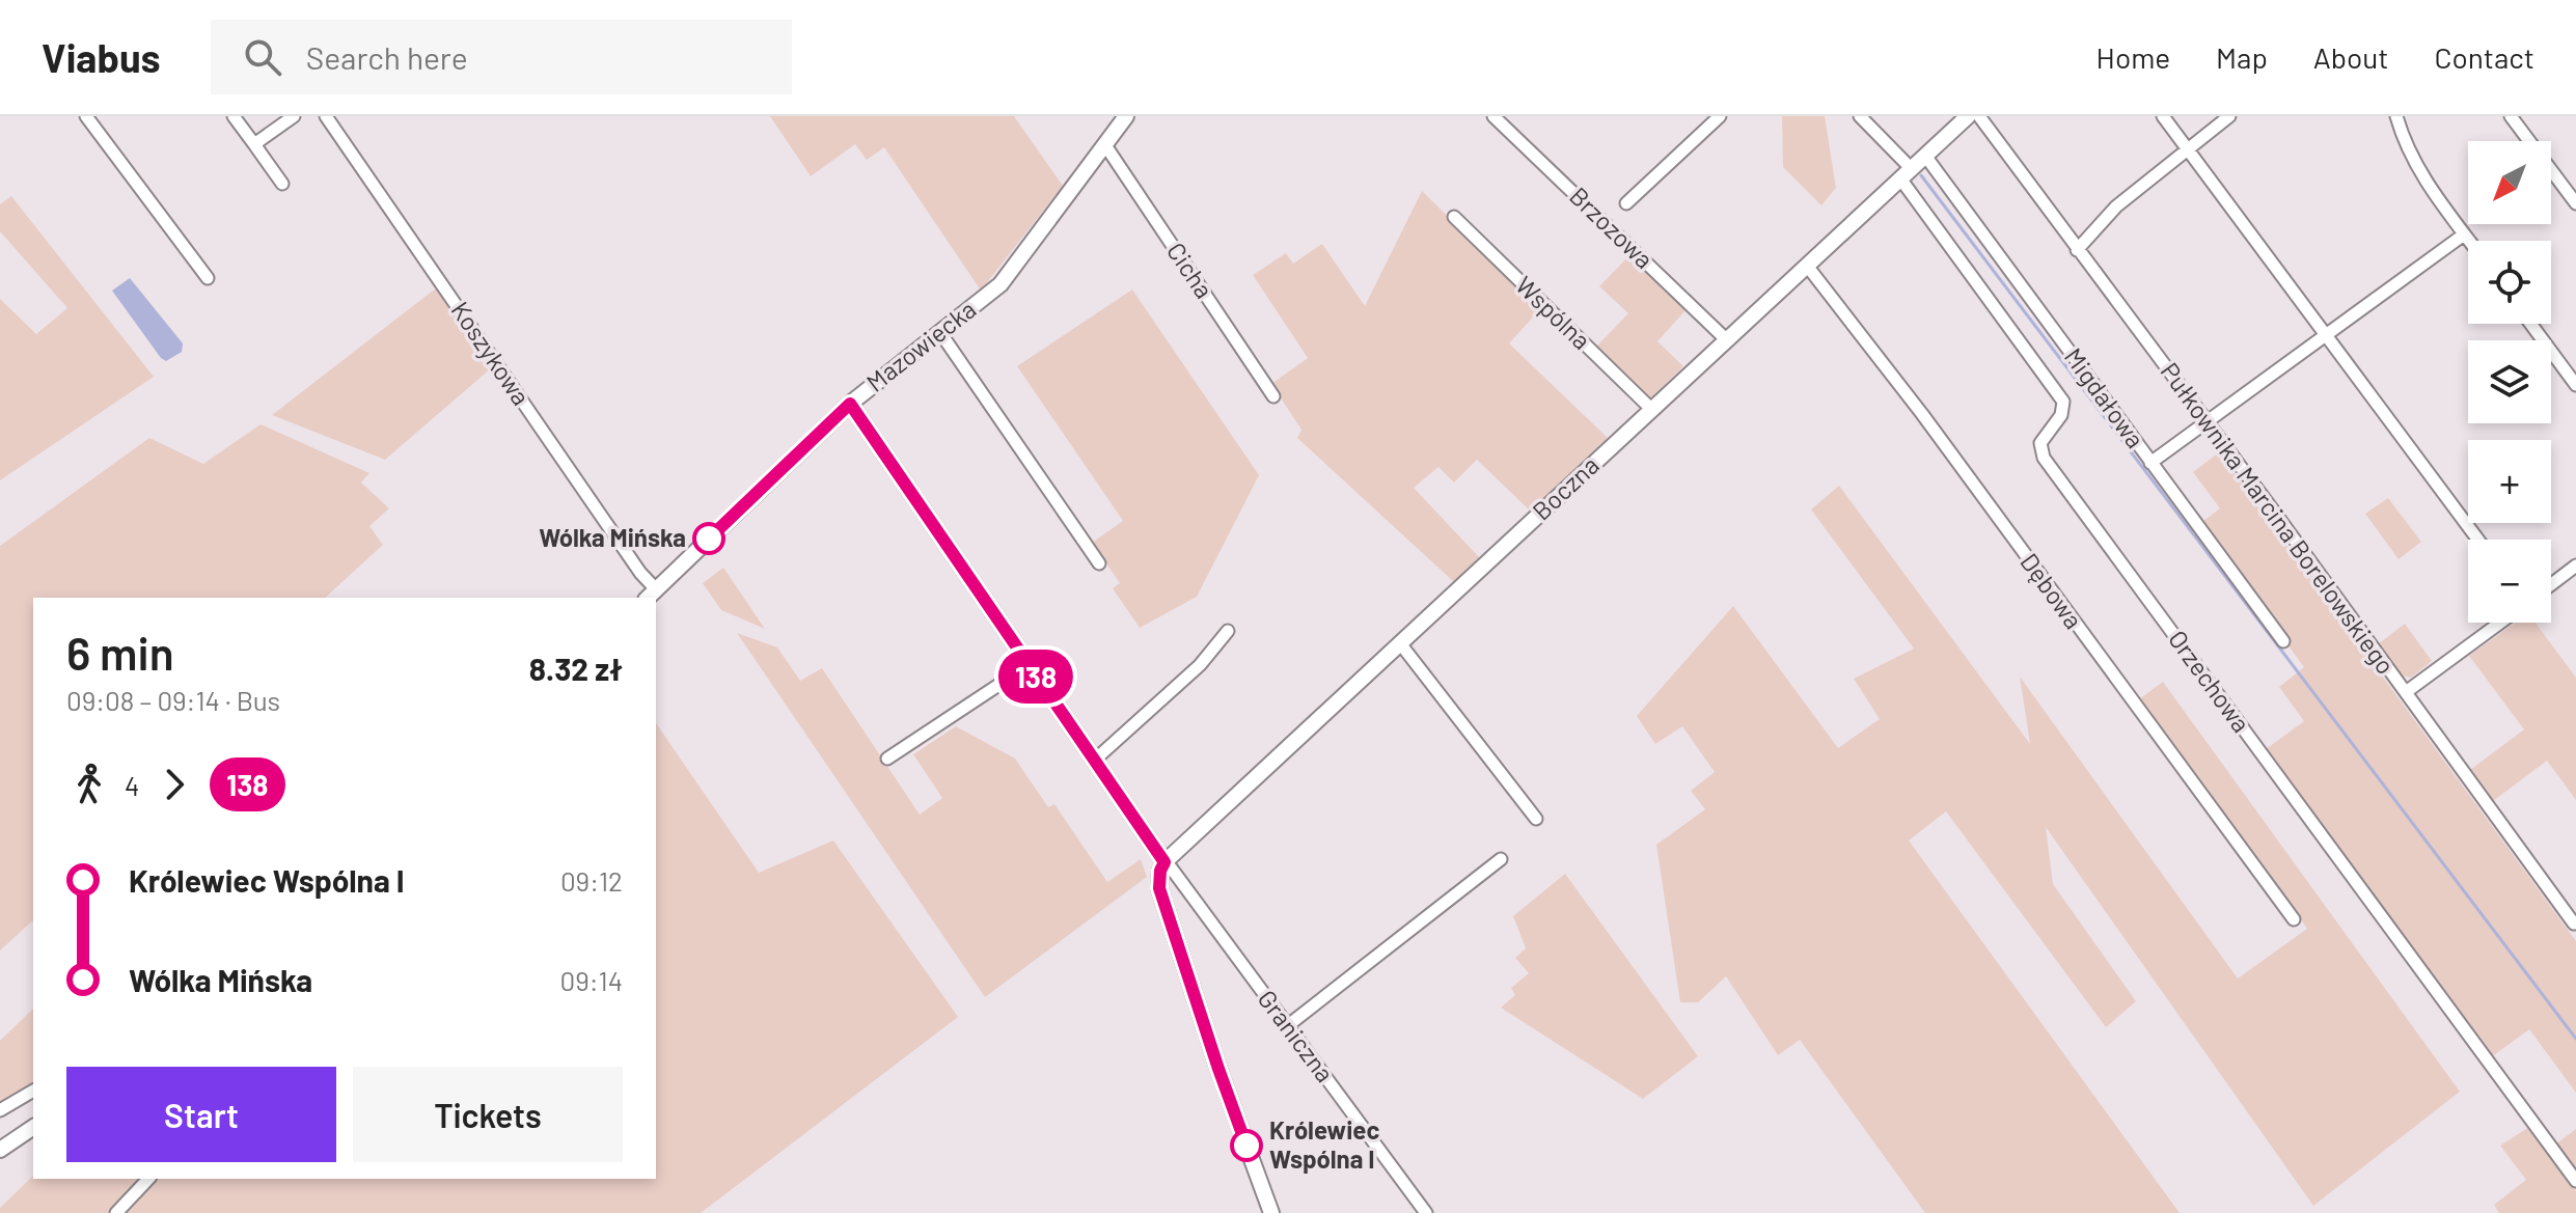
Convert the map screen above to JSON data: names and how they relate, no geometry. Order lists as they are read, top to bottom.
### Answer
{
  "streets": {
    "street": [
      "Brzozowa",
      "Cicha",
      "Wspólna",
      "Mazowiecka",
      "Koszykowa",
      "Migdałowa",
      "Boczna",
      "Pułkownika Marcina Borelowskiego",
      "Dębowa",
      "Orzechowa",
      "Graniczna"
    ]
  },
  "crossings": [
    ["Brzozowa", "Boczna"],
    ["Cicha", "Mazowiecka"],
    ["Wspólna", "Boczna"],
    ["Mazowiecka", "Koszykowa"],
    ["Migdałowa", "Boczna"],
    ["Boczna", "Dębowa"],
    ["Boczna", "Orzechowa"],
    ["Boczna", "Graniczna"]
  ],
  "places": ["Wólka Mińska", "Królewiec Wspólna I"],
  "lines": ["bus line 138"],
  "north": "bottom left",
  "page": {
    "header": "Viabus",
    "search": "Search here",
    "nav": [
      "Home",
      "Map",
      "About",
      "Contact"
    ],
    "on_map": "138",
    "map_buttons": ["+", "−"],
    "heading": ["6 min", "09:08 – 09:14 · Bus", "8.32 zł"],
    "legs": ["4", "138"],
    "list": [
      {
        "name": "Królewiec Wspólna I",
        "value": "09:12"
      },
      {
        "name": "Wólka Mińska",
        "value": "09:14"
      }
    ],
    "buttons": ["Start", "Tickets"]
  }
}
